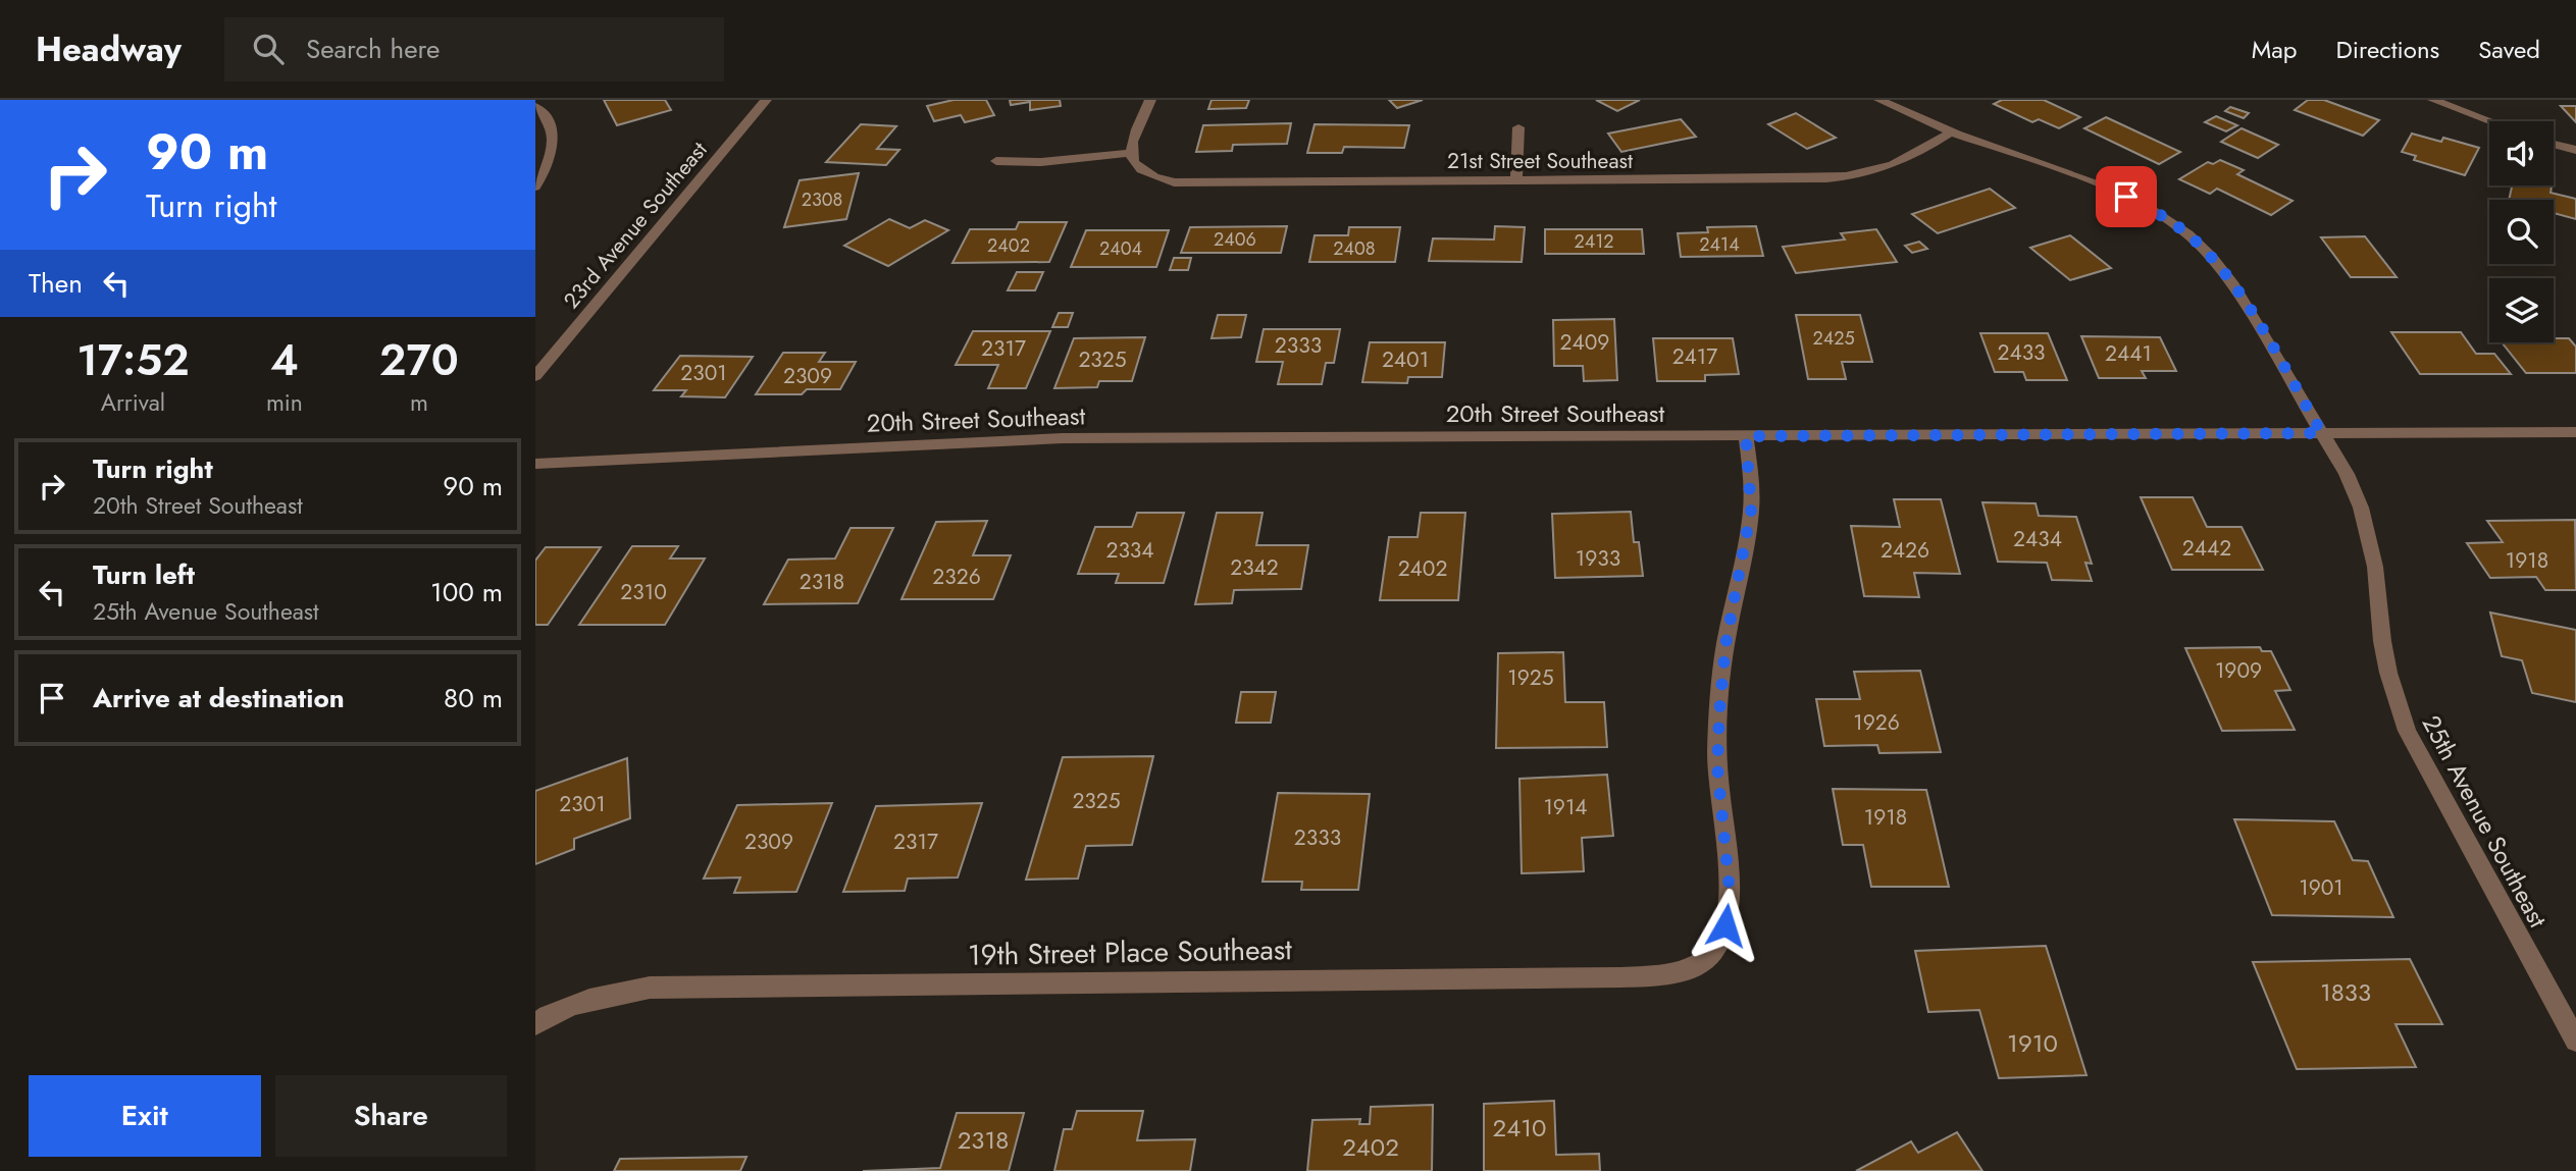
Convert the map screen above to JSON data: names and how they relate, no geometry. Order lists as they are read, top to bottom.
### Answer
{
  "streets": {
    "street": [
      "21st Street Southeast",
      "23rd Avenue Southeast",
      "20th Street Southeast",
      "25th Avenue Southeast",
      "19th Street Place Southeast"
    ]
  },
  "crossings": [
    ["21st Street Southeast", "25th Avenue Southeast"],
    ["20th Street Southeast", "25th Avenue Southeast"],
    ["20th Street Southeast", "19th Street Place Southeast"]
  ],
  "house_numbers": [
    "2308",
    "2406",
    "2412",
    "2414",
    "2402",
    "2404",
    "2408",
    "2425",
    "2409",
    "2333",
    "2317",
    "2433",
    "2441",
    "2417",
    "2325",
    "2401",
    "2301",
    "2309",
    "2434",
    "2442",
    "2334",
    "2426",
    "1933",
    "1918",
    "2342",
    "2402",
    "2326",
    "2318",
    "2310",
    "1909",
    "1925",
    "1926",
    "2325",
    "2301",
    "1914",
    "1918",
    "2333",
    "2309",
    "2317",
    "1901",
    "1833",
    "1910",
    "2410",
    "2318",
    "2402"
  ],
  "page": {
    "header": "Headway",
    "search": "Search here",
    "nav": ["Map", "Directions", "Saved"],
    "turn": ["90 m", "Turn right"],
    "then": "Then",
    "eta": [
      "17:52",
      "Arrival",
      "4",
      "min",
      "270",
      "m"
    ],
    "list": [
      {
        "name": "Turn right",
        "note": "20th Street Southeast",
        "value": "90 m"
      },
      {
        "name": "Turn left",
        "note": "25th Avenue Southeast",
        "value": "100 m"
      },
      {
        "name": "Arrive at destination",
        "value": "80 m"
      }
    ],
    "buttons": ["Exit", "Share"]
  }
}
